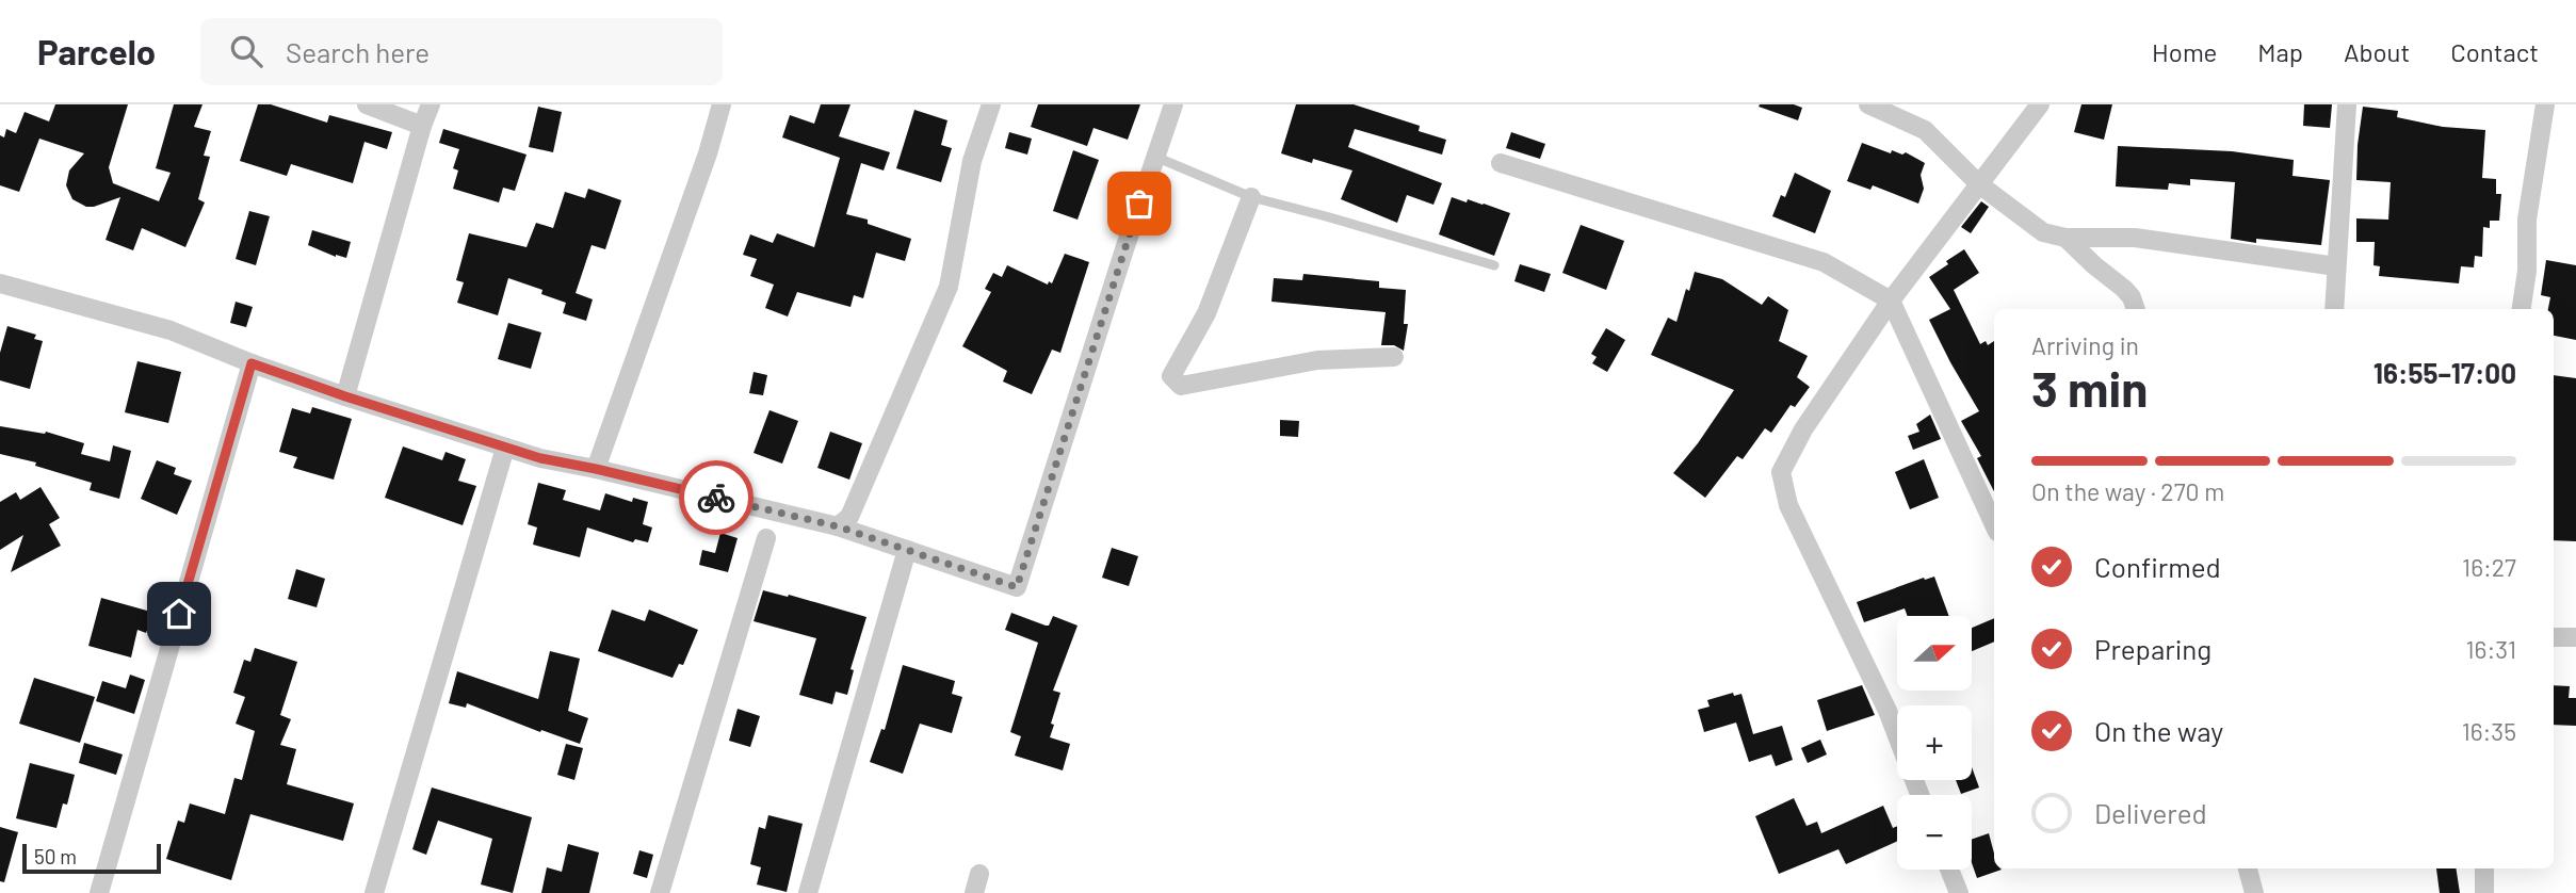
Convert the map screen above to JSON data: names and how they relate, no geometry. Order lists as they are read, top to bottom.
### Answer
{
  "scale_bar": "50 m",
  "north": "right",
  "page": {
    "header": "Parcelo",
    "search": "Search here",
    "nav": [
      "Home",
      "Map",
      "About",
      "Contact"
    ],
    "heading": ["3 min", "Arriving in", "16:55–17:00"],
    "bar": "On the way · 270 m",
    "list": [
      ["Confirmed", "16:27"],
      ["Preparing", "16:31"],
      ["On the way", "16:35"],
      "Delivered"
    ],
    "map_buttons": ["+", "−"],
    "scale": "50 m"
  }
}
